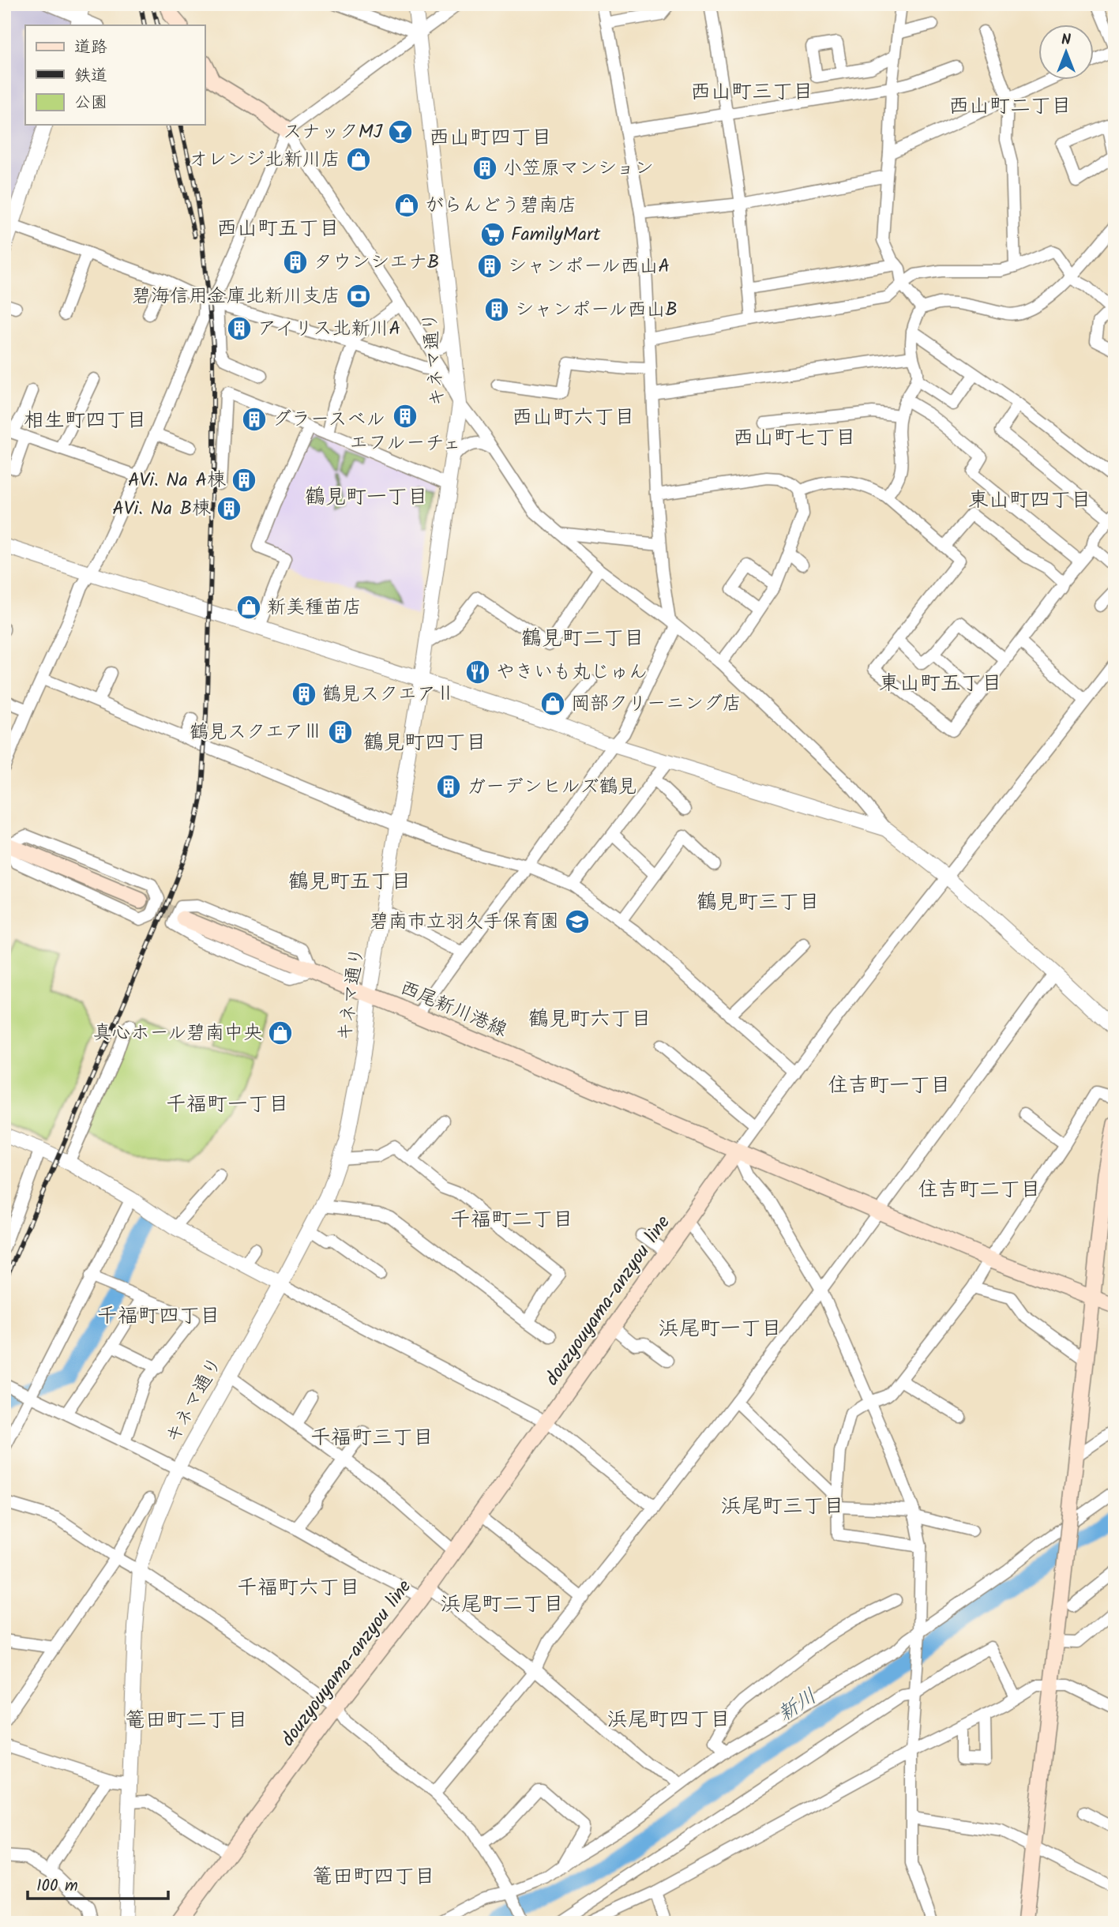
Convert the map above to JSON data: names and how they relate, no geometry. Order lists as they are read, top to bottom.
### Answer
{
  "streets": {
    "main road": ["西尾新川港線", "douzyouyama-anzyou line"],
    "street": ["キネマ通り"]
  },
  "crossings": [
    ["キネマ通り", "西尾新川港線"],
    ["西尾新川港線", "douzyouyama-anzyou line"]
  ],
  "districts": [
    "西山町三丁目",
    "西山町二丁目",
    "西山町四丁目",
    "西山町五丁目",
    "西山町六丁目",
    "相生町四丁目",
    "西山町七丁目",
    "鶴見町一丁目",
    "東山町四丁目",
    "鶴見町二丁目",
    "東山町五丁目",
    "鶴見町四丁目",
    "鶴見町五丁目",
    "鶴見町三丁目",
    "鶴見町六丁目",
    "住吉町一丁目",
    "千福町一丁目",
    "住吉町二丁目",
    "千福町二丁目",
    "千福町四丁目",
    "浜尾町一丁目",
    "千福町三丁目",
    "浜尾町三丁目",
    "千福町六丁目",
    "浜尾町二丁目",
    "浜尾町四丁目",
    "篭田町二丁目",
    "篭田町四丁目"
  ],
  "water": ["新川"],
  "places": {
    "bar": ["スナックMJ"],
    "shop": [
      "オレンジ北新川店",
      "がらんどう碧南店",
      "新美種苗店",
      "岡部クリーニング店",
      "真心ホール碧南中央"
    ],
    "building": [
      "小笠原マンション",
      "タウンシエナB",
      "シャンポール西山A",
      "シャンポール西山B",
      "アイリス北新川A",
      "エフルーチェ",
      "グラースベル",
      "AVi. Na A棟",
      "AVi. Na B棟",
      "鶴見スクエアⅡ",
      "鶴見スクエアⅢ",
      "ガーデンヒルズ鶴見"
    ],
    "supermarket": ["FamilyMart"],
    "bank": ["碧海信用金庫北新川支店"],
    "restaurant": ["やきいも丸じゅん"],
    "school or university": ["碧南市立羽久手保育園"]
  },
  "legend": ["道路", "鉄道", "公園"],
  "scale_bar": "100 m",
  "north": "top"
}
